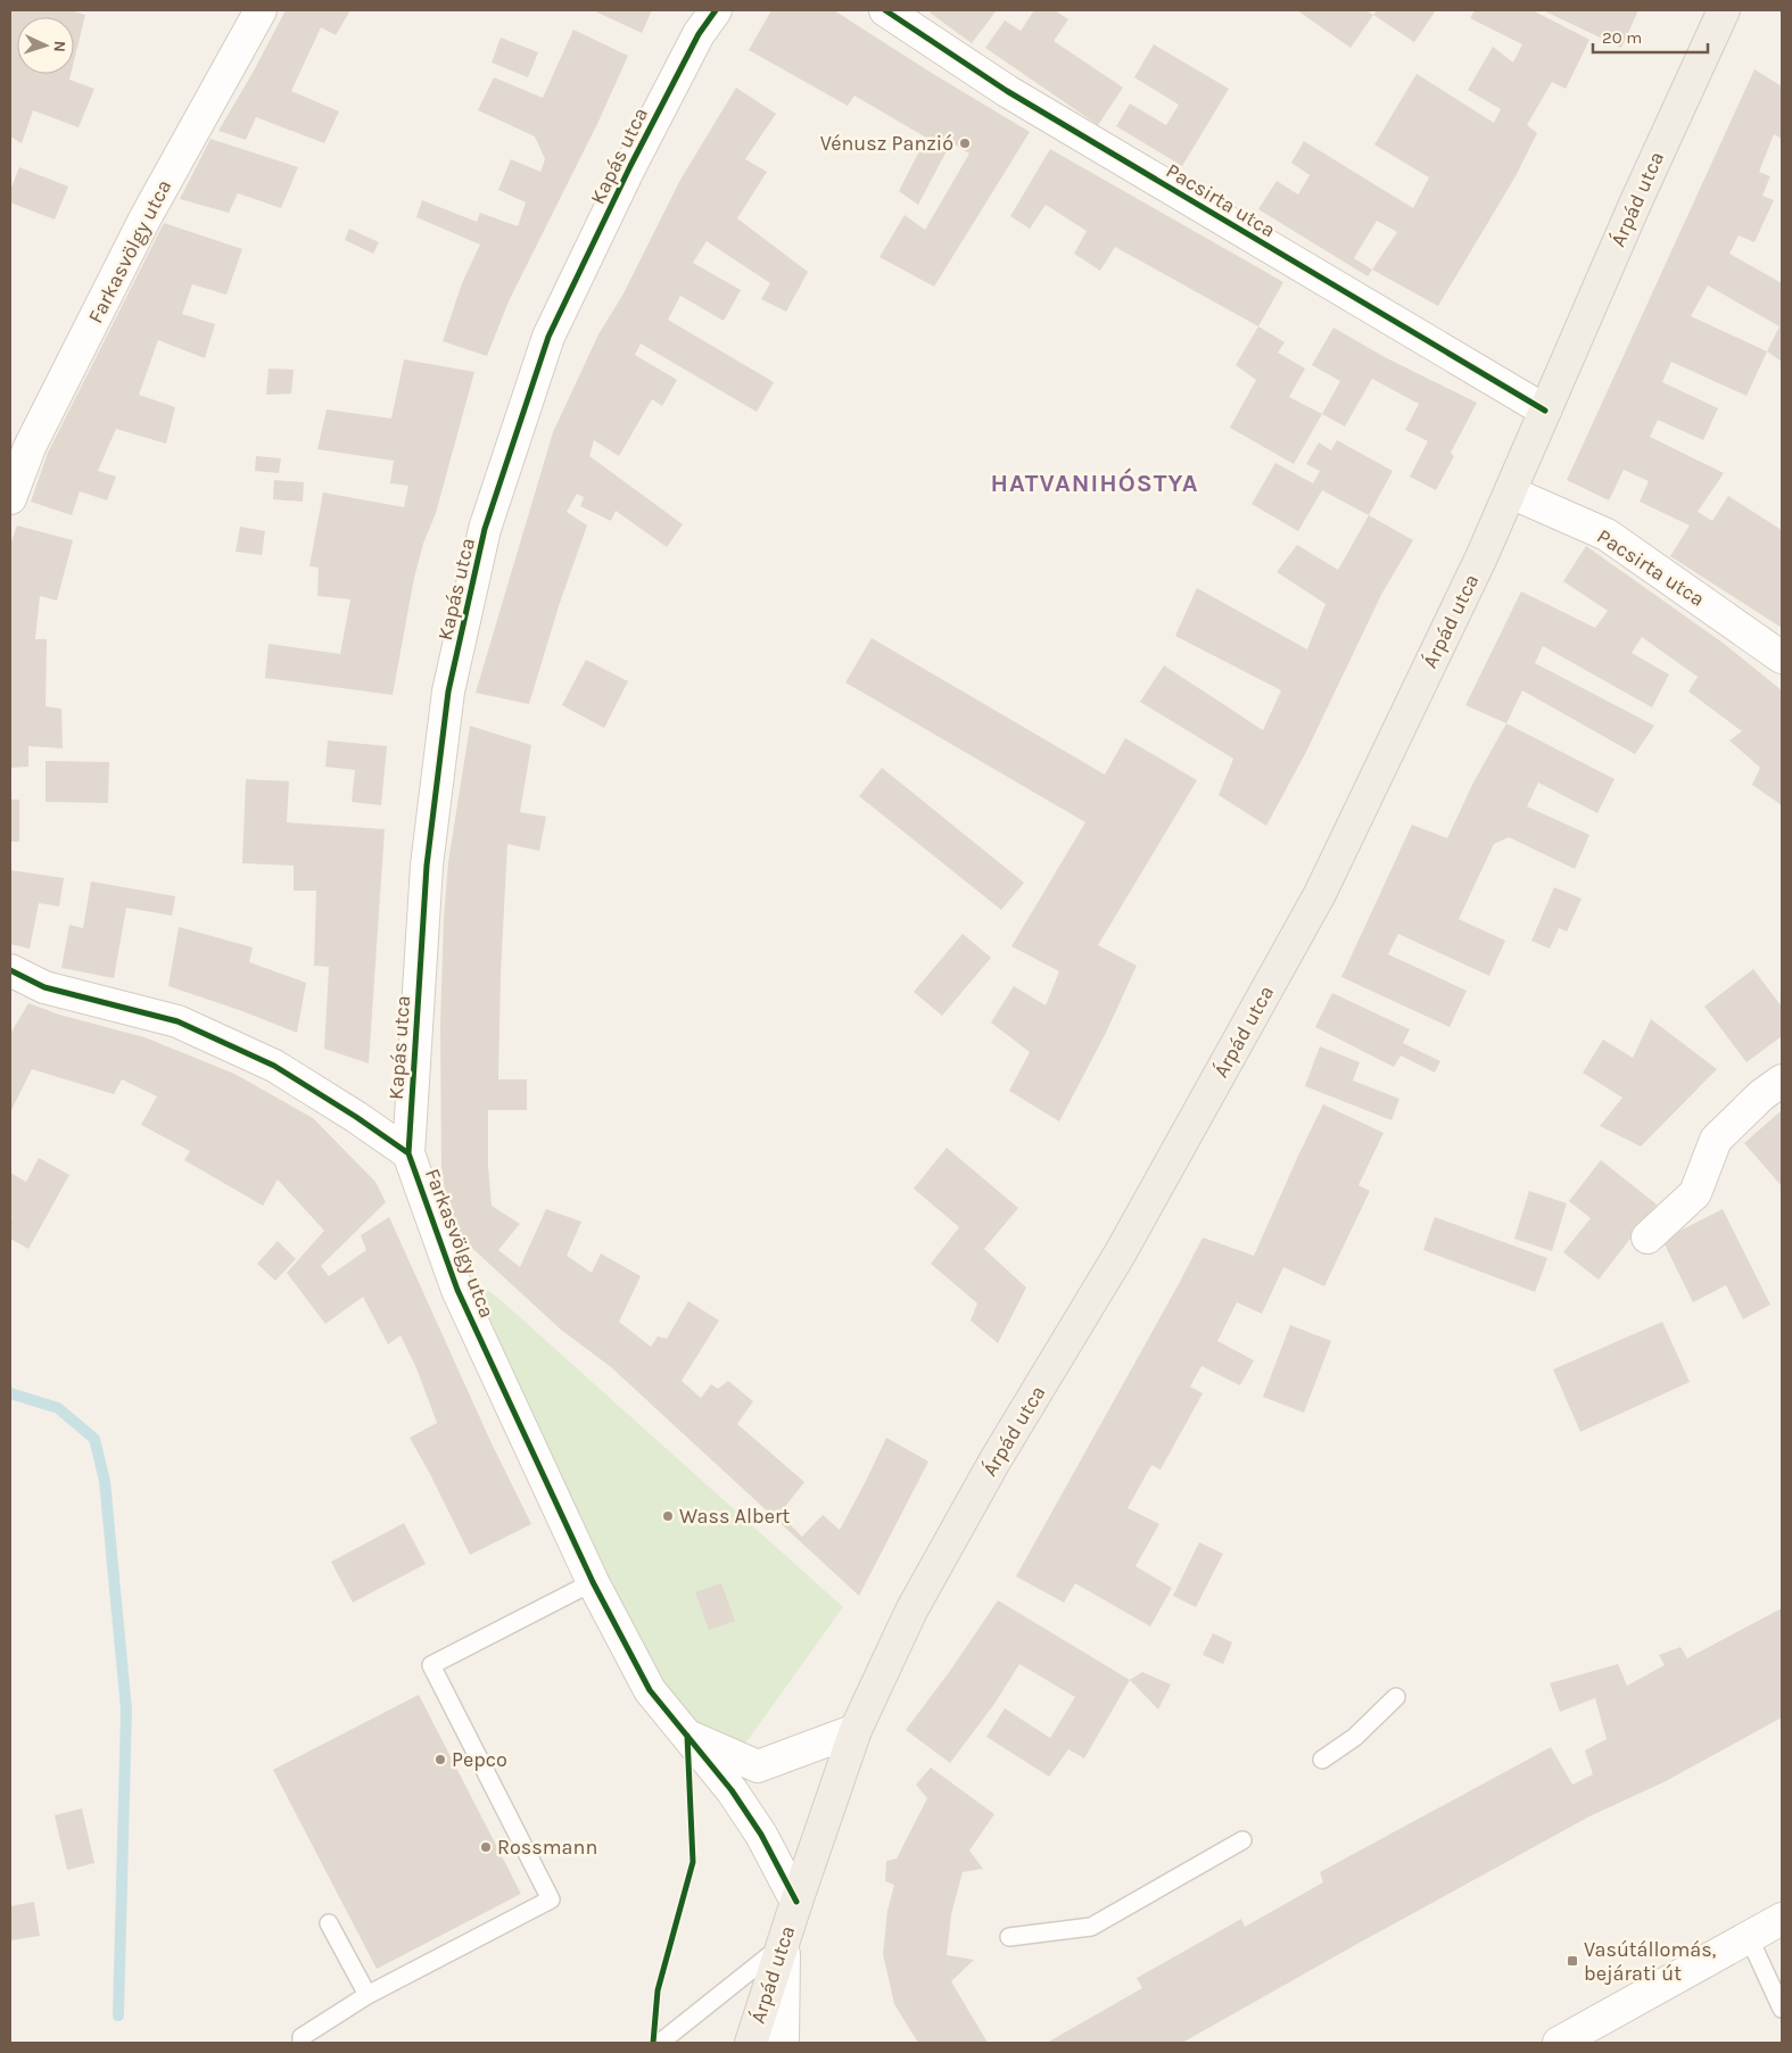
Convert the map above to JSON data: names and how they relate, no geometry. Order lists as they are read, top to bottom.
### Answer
{
  "streets": {
    "main road": ["Árpád utca"],
    "street": ["Kapás utca", "Pacsirta utca", "Farkasvölgy utca"]
  },
  "crossings": [
    ["Kapás utca", "Farkasvölgy utca"],
    ["Árpád utca", "Pacsirta utca"],
    ["Árpád utca", "Farkasvölgy utca"]
  ],
  "districts": ["HATVANIHÓSTYA"],
  "places": {
    "other": [
      "Vénusz Panzió",
      "Wass Albert",
      "Pepco",
      "Rossmann"
    ],
    "transit": ["Vasútállomás, bejárati út"]
  },
  "scale_bar": "20 m",
  "north": "right"
}
